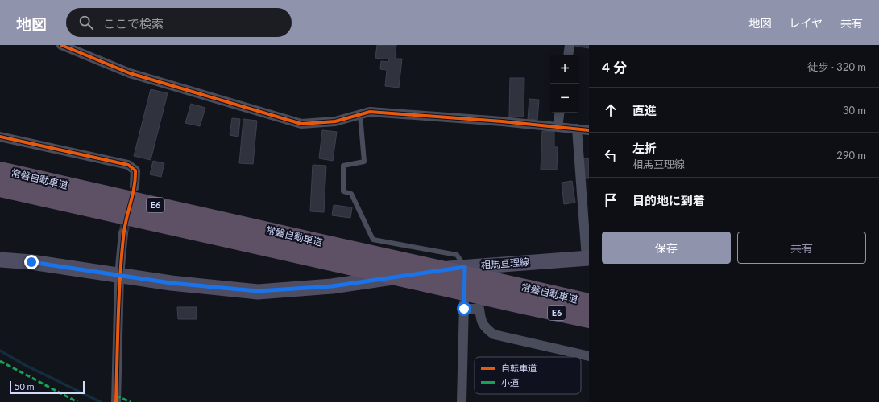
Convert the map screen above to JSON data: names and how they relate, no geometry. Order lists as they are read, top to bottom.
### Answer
{
  "streets": {
    "highway": ["常磐自動車道", "E6"],
    "main road": ["相馬亘理線"]
  },
  "legend": ["自転車道", "小道"],
  "scale_bar": "50 m",
  "page": {
    "header": "地図",
    "search": "ここで検索",
    "nav": ["地図", "レイヤ", "共有"],
    "heading": ["4 分", "徒歩 · 320 m"],
    "map_buttons": ["+", "−"],
    "list": [
      ["直進", "30 m"],
      ["左折", "相馬亘理線", "290 m"],
      "目的地に到着"
    ],
    "buttons": ["保存", "共有"],
    "scale": "50 m"
  }
}
